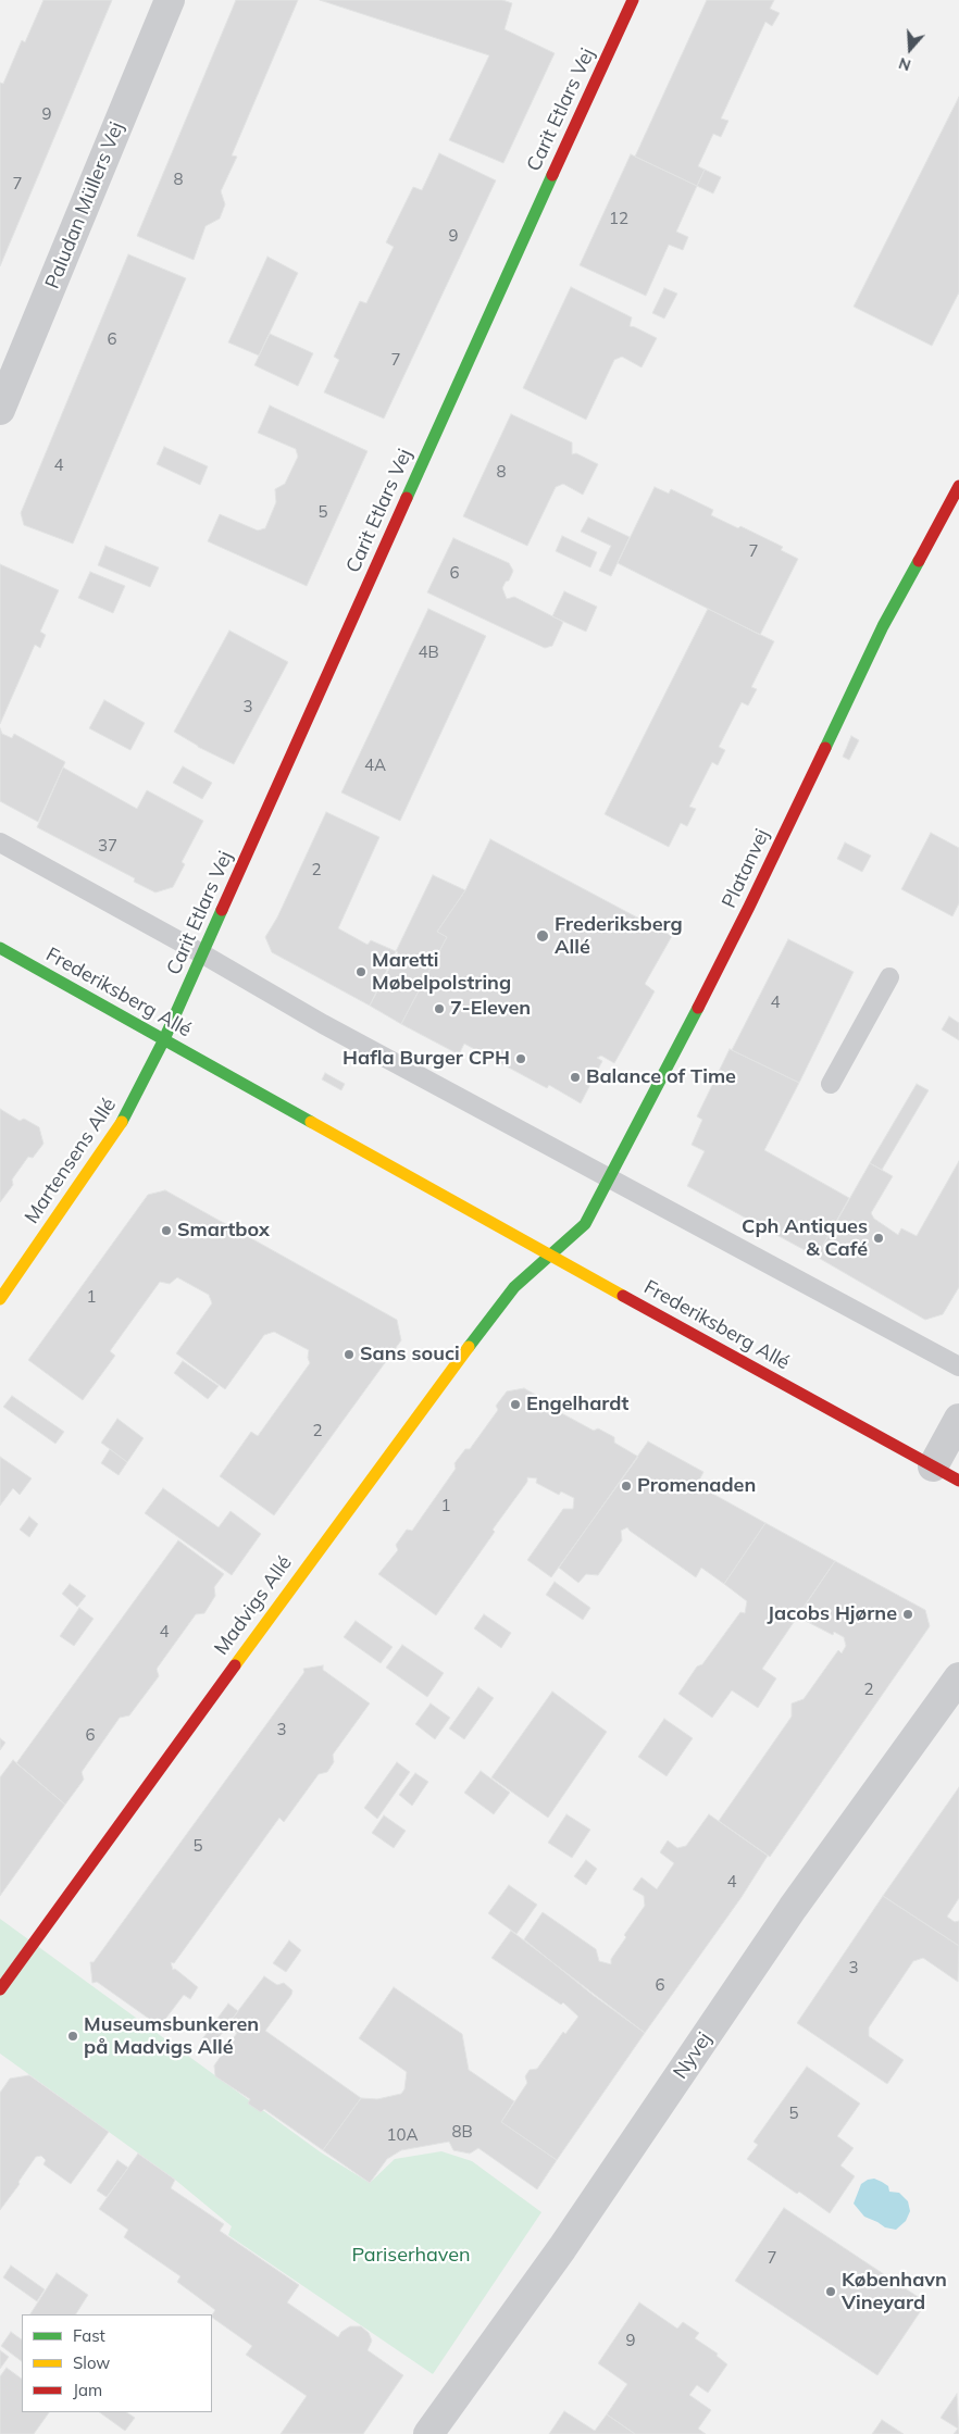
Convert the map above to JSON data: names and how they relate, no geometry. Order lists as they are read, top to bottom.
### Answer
{
  "streets": {
    "street": [
      "Carit Etlars Vej",
      "Paludan Müllers Vej",
      "Platanvej",
      "Frederiksberg Allé",
      "Martensens Allé",
      "Madvigs Allé",
      "Nyvej"
    ]
  },
  "crossings": [
    ["Carit Etlars Vej", "Frederiksberg Allé"],
    ["Carit Etlars Vej", "Martensens Allé"],
    ["Platanvej", "Frederiksberg Allé"],
    ["Platanvej", "Madvigs Allé"],
    ["Frederiksberg Allé", "Martensens Allé"],
    ["Frederiksberg Allé", "Madvigs Allé"]
  ],
  "parks": ["Pariserhaven"],
  "places": [
    "Frederiksberg Allé",
    "Maretti Møbelpolstring",
    "7-Eleven",
    "Hafla Burger CPH",
    "Balance of Time",
    "Smartbox",
    "Cph Antiques & Café",
    "Sans souci",
    "Engelhardt",
    "Promenaden",
    "Jacobs Hjørne",
    "Museumsbunkeren på Madvigs Allé",
    "København Vineyard"
  ],
  "house_numbers": [
    "9",
    "8",
    "7",
    "12",
    "9",
    "6",
    "7",
    "4",
    "8",
    "5",
    "7",
    "6",
    "4B",
    "3",
    "4A",
    "37",
    "2",
    "4",
    "1",
    "2",
    "1",
    "4",
    "2",
    "3",
    "6",
    "5",
    "4",
    "3",
    "6",
    "5",
    "8B",
    "10A",
    "7",
    "9"
  ],
  "legend": ["Fast", "Slow", "Jam"],
  "north": "bottom"
}
